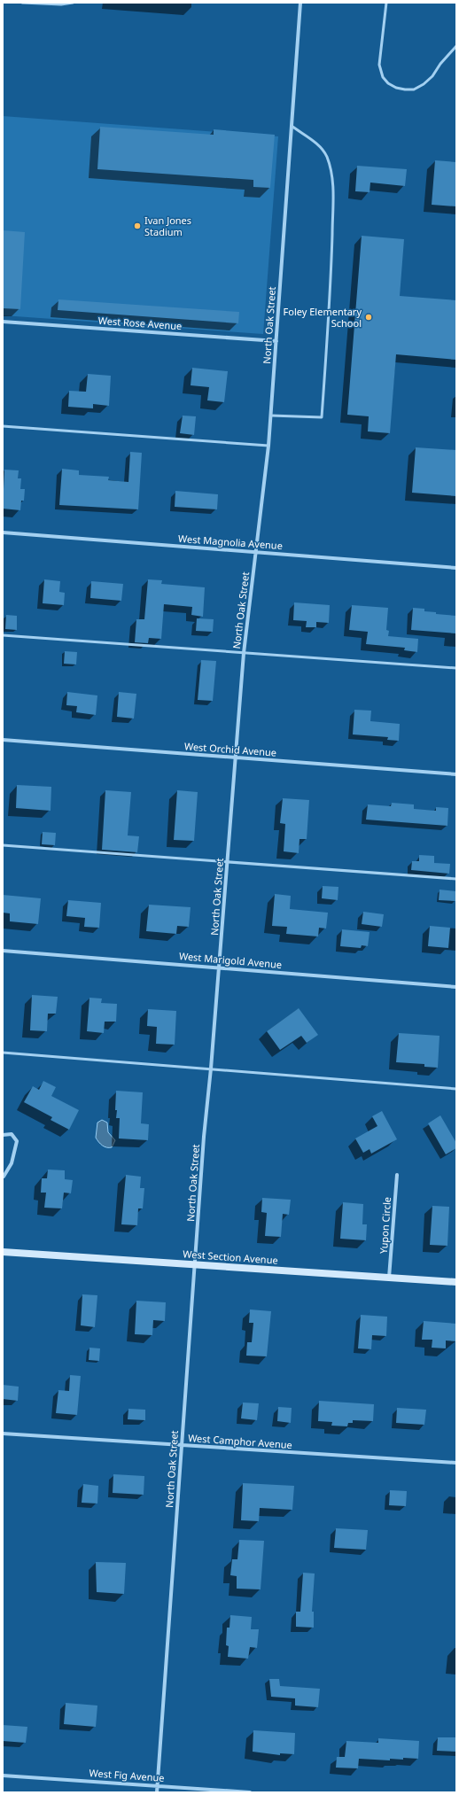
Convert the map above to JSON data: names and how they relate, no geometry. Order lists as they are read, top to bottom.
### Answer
{
  "streets": {
    "street": [
      "West Rose Avenue",
      "North Oak Street",
      "West Magnolia Avenue",
      "West Orchid Avenue",
      "West Marigold Avenue",
      "Yupon Circle",
      "West Section Avenue",
      "West Camphor Avenue",
      "West Fig Avenue"
    ]
  },
  "crossings": [
    ["West Rose Avenue", "North Oak Street"],
    ["North Oak Street", "West Magnolia Avenue"],
    ["North Oak Street", "West Orchid Avenue"],
    ["North Oak Street", "West Marigold Avenue"],
    ["North Oak Street", "West Section Avenue"],
    ["North Oak Street", "West Camphor Avenue"],
    ["North Oak Street", "West Fig Avenue"],
    ["Yupon Circle", "West Section Avenue"]
  ],
  "places": ["Ivan Jones Stadium", "Foley Elementary School"]
}
